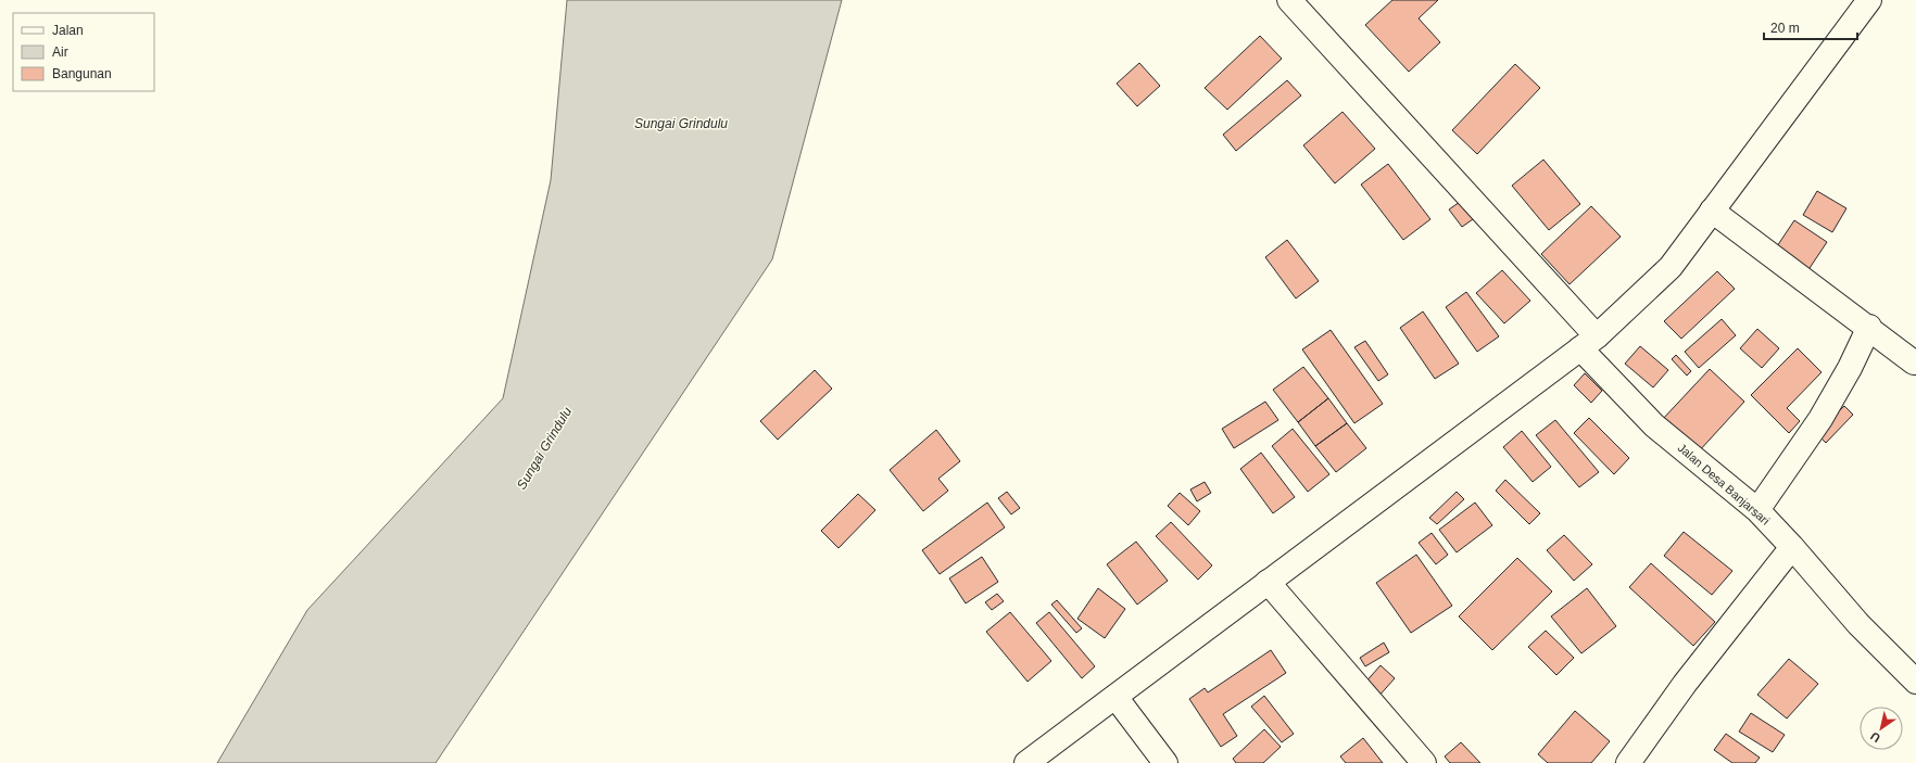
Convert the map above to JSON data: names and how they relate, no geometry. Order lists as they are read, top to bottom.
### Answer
{
  "streets": {
    "street": ["Jalan Desa Banjarsari"]
  },
  "water": ["Sungai Grindulu"],
  "legend": ["Jalan", "Air", "Bangunan"],
  "scale_bar": "20 m",
  "north": "bottom left"
}
